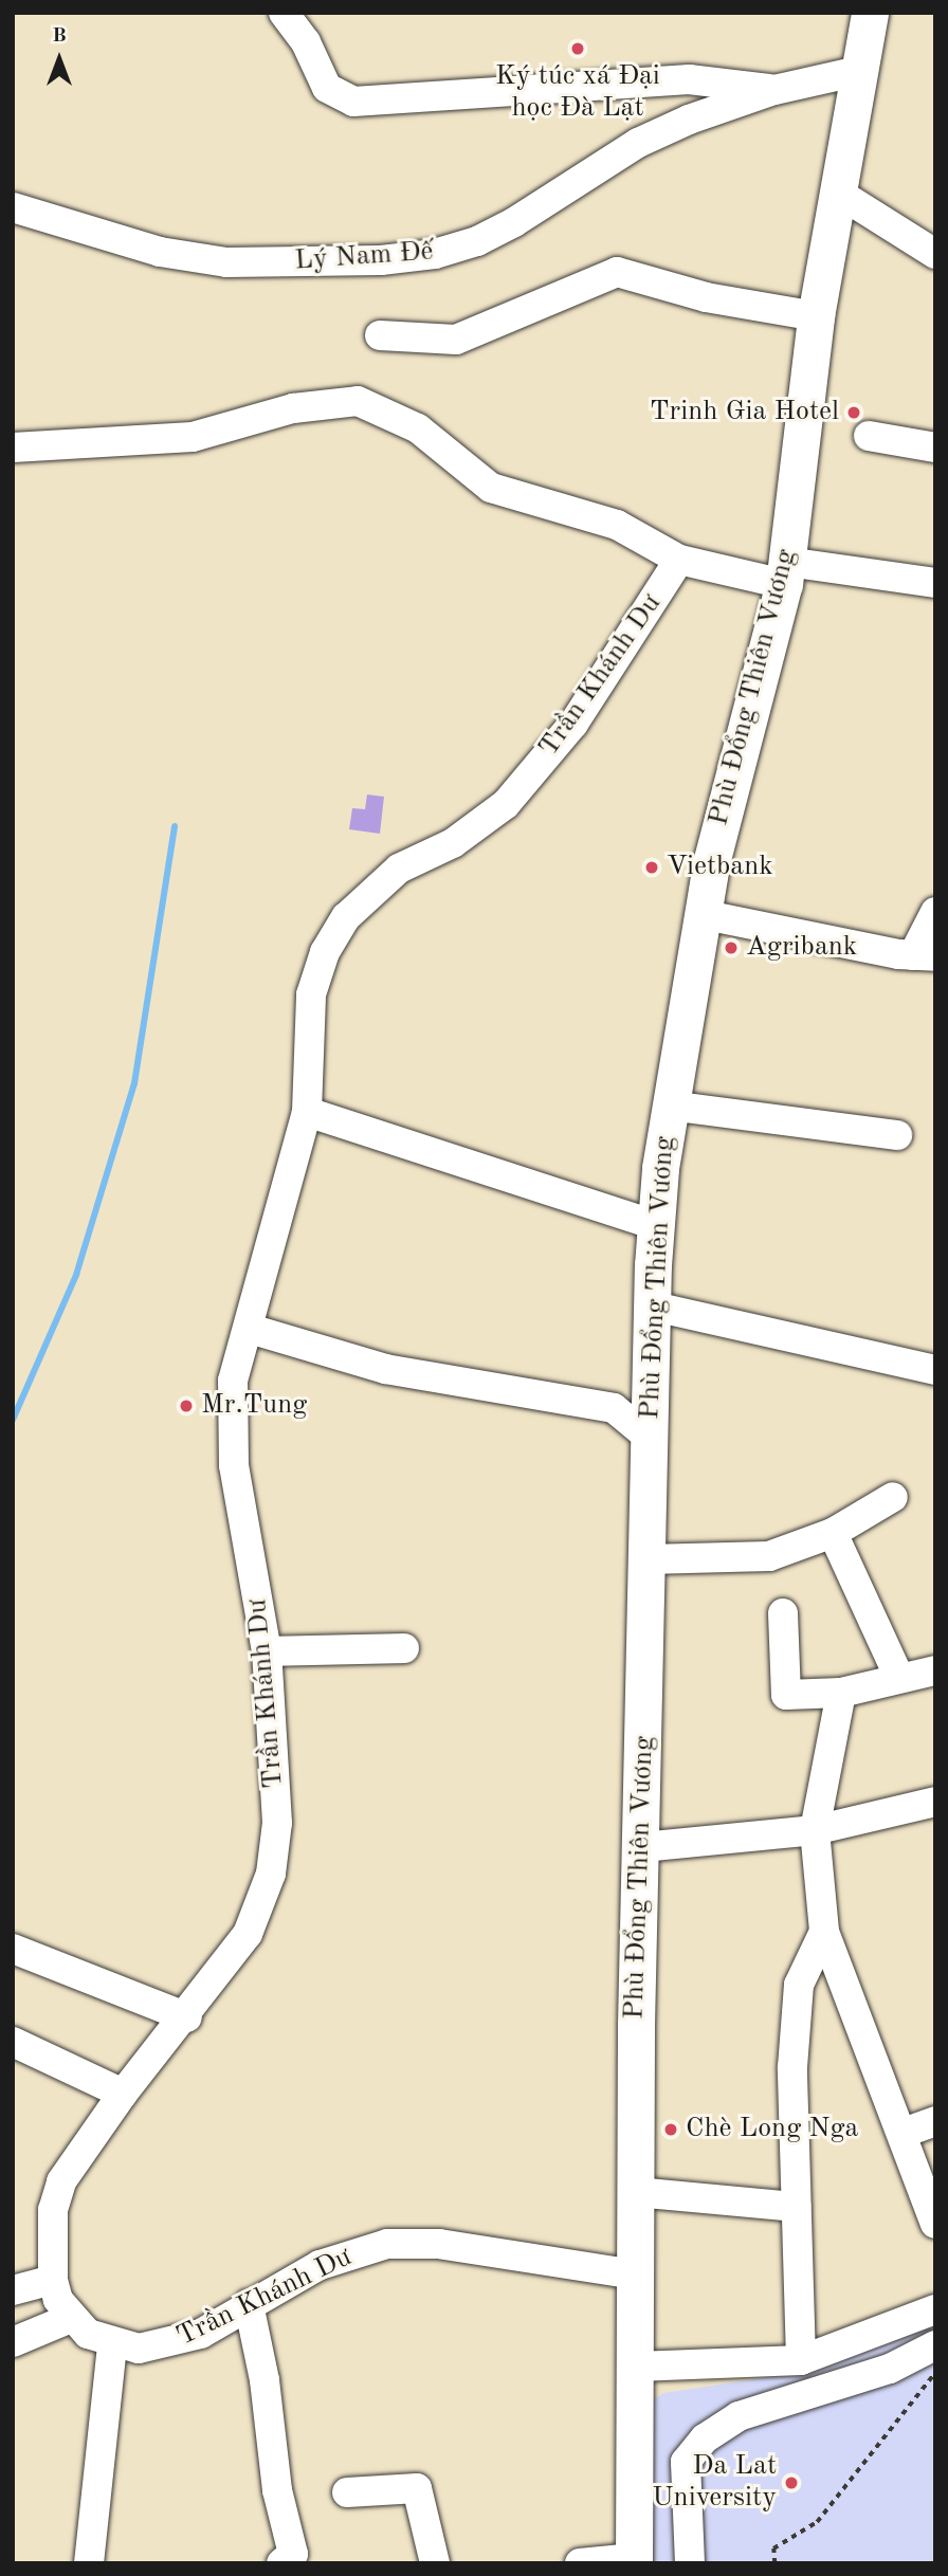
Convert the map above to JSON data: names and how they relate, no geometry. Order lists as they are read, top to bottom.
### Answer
{
  "streets": {
    "main road": ["Phù Đổng Thiên Vương"],
    "street": ["Lý Nam Đế", "Trần Khánh Dư"]
  },
  "crossings": [
    ["Lý Nam Đế", "Phù Đổng Thiên Vương"],
    ["Trần Khánh Dư", "Phù Đổng Thiên Vương"]
  ],
  "places": [
    "Ký túc xá Đại học Đà Lạt",
    "Trinh Gia Hotel",
    "Vietbank",
    "Agribank",
    "Mr.Tung",
    "Chè Long Nga",
    "Da Lat University"
  ],
  "north": "top"
}
